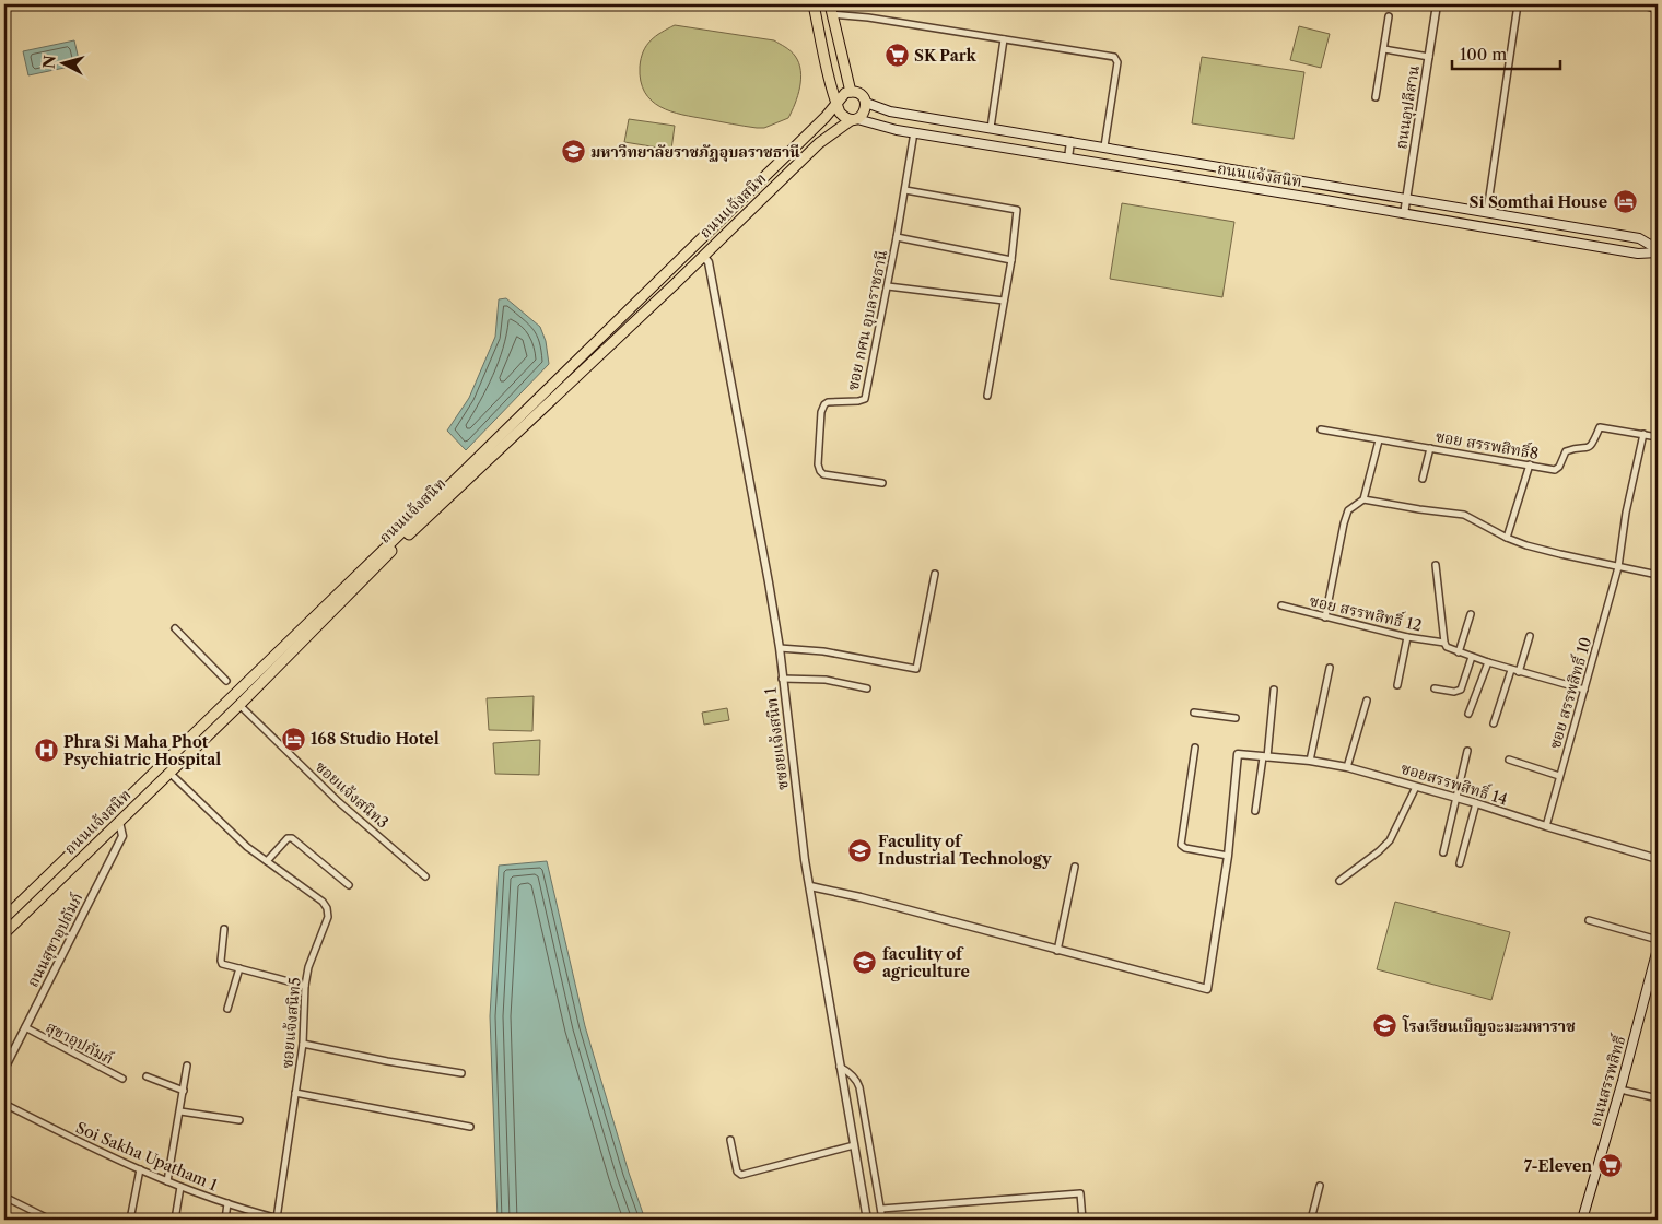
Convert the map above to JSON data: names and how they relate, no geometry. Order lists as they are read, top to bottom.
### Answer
{
  "streets": {
    "main road": ["ถนนแจ้งสนิท", "ถนนสรรพสิทธิ์"],
    "street": [
      "ถนนอุปลีสาน",
      "ซอย กศน อุบลราชธานี",
      "ซอย สรรพสิทธิ์8",
      "ซอย สรรพสิทธิ์ 12",
      "ซอย สรรพสิทธิ์ 10",
      "ซซอยแจ้งสนิท 1",
      "ซอยสรรพสิทธิ์ 14",
      "ซอยแจ้งสนิท3",
      "ถนนสุขาอุปถัมภ์",
      "ซอยแจ้งสนิท5",
      "สุขาอุปกัมภ์",
      "Soi Sakha Upatham 1"
    ]
  },
  "crossings": [
    ["ถนนอุปลีสาน", "ถนนแจ้งสนิท"],
    ["ถนนแจ้งสนิท", "ซอย กศน อุบลราชธานี"],
    ["ถนนแจ้งสนิท", "ซซอยแจ้งสนิท 1"],
    ["ถนนแจ้งสนิท", "ซอยแจ้งสนิท3"],
    ["ถนนแจ้งสนิท", "ถนนสุขาอุปถัมภ์"],
    ["ถนนแจ้งสนิท", "ซอยแจ้งสนิท5"],
    ["ซอย สรรพสิทธิ์8", "ซอย สรรพสิทธิ์ 10"],
    ["ซอย สรรพสิทธิ์ 12", "ซอย สรรพสิทธิ์ 10"],
    ["ซอย สรรพสิทธิ์ 10", "ซอยสรรพสิทธิ์ 14"],
    ["ถนนสุขาอุปถัมภ์", "สุขาอุปกัมภ์"],
    ["ซอยแจ้งสนิท5", "Soi Sakha Upatham 1"]
  ],
  "places": {
    "supermarket": ["SK Park", "7-Eleven"],
    "school or university": [
      "มหาวิทยาลัยราชภัฏอุบลราชธานี",
      "Faculity of Industrial Technology",
      "faculity of agriculture",
      "โรงเรียนเบ็ญจะมะมหาราช"
    ],
    "hotel": ["Si Somthai House", "168 Studio Hotel"],
    "hospital": ["Phra Si Maha Phot Psychiatric Hospital"]
  },
  "scale_bar": "100 m",
  "north": "left"
}
